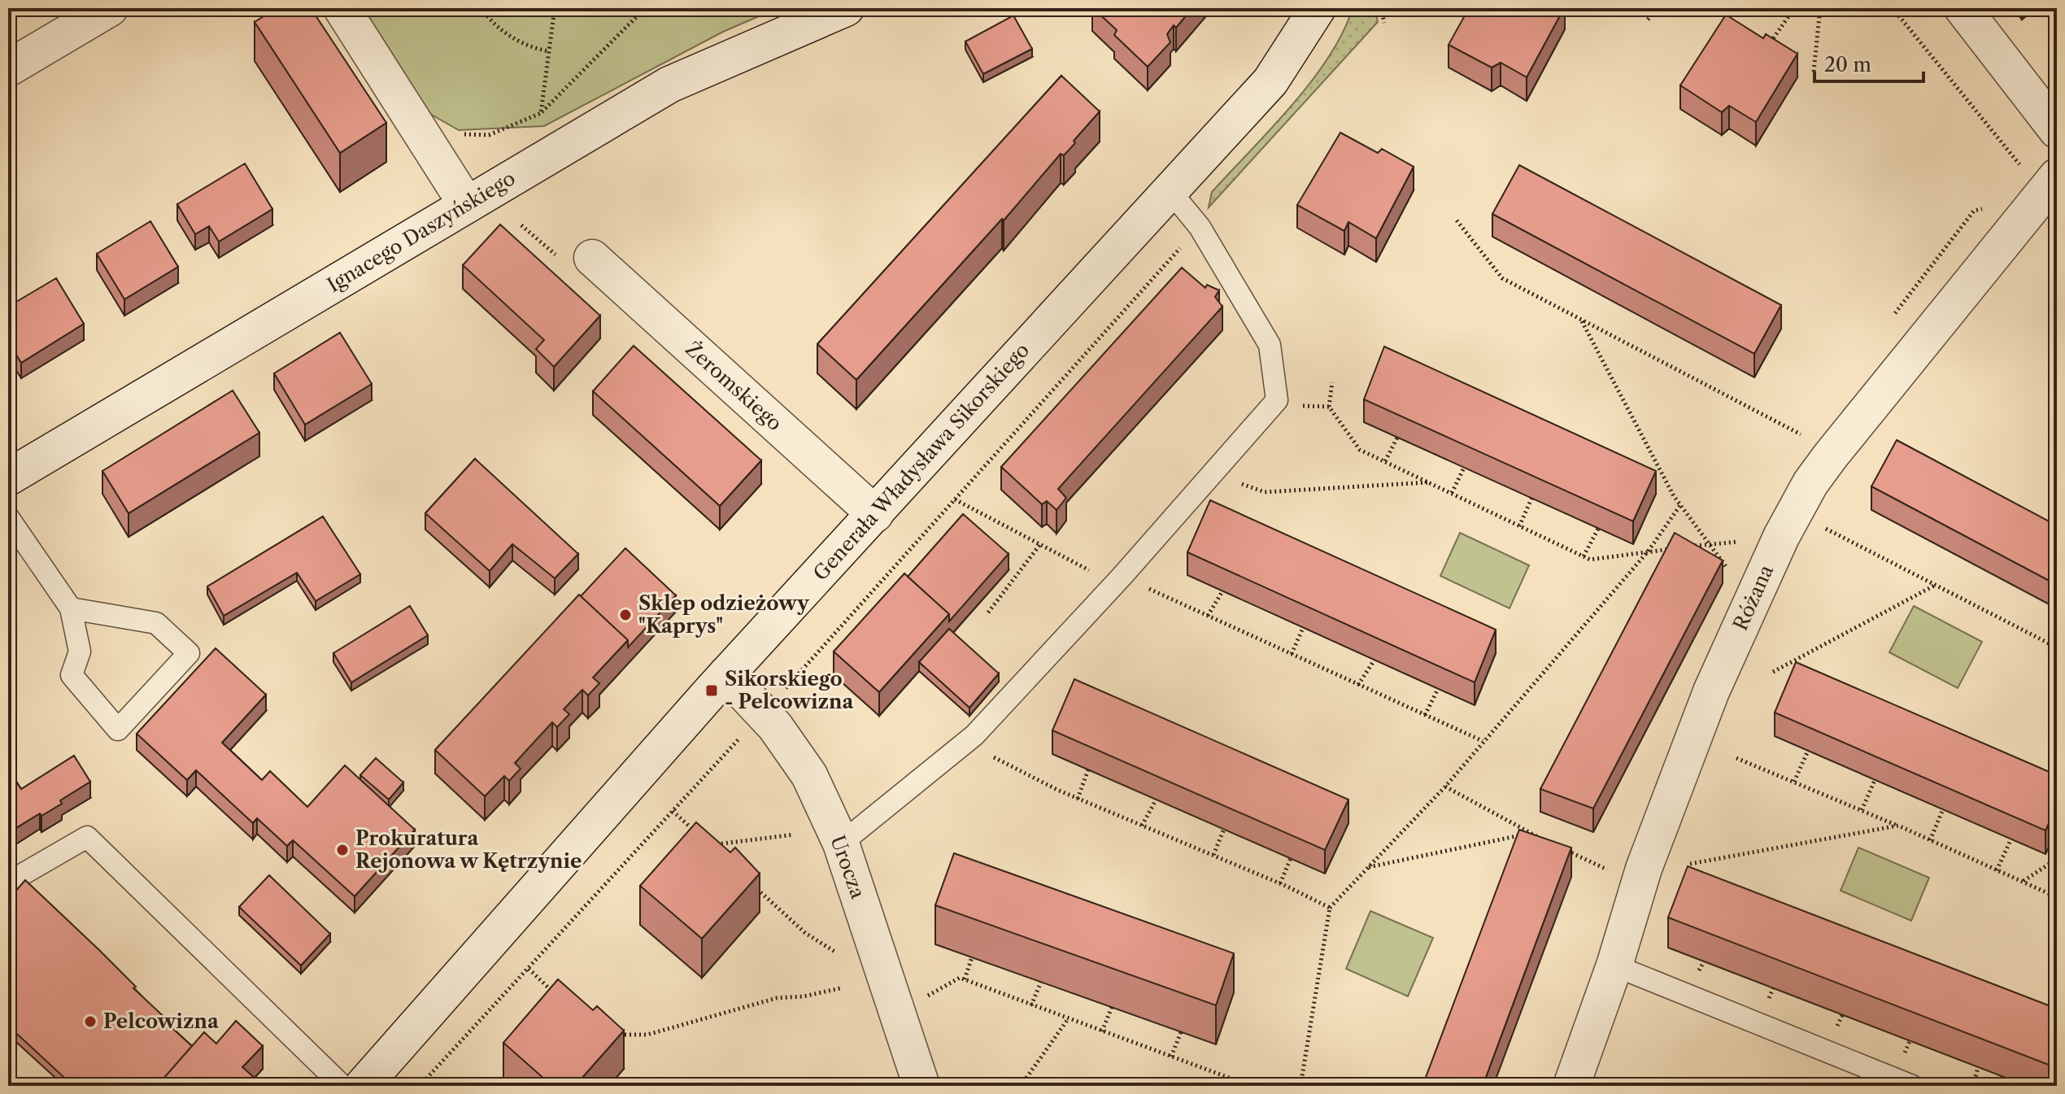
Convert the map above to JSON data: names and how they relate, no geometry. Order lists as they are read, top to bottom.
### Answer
{
  "streets": {
    "street": [
      "Ignacego Daszyńskiego",
      "Żeromskiego",
      "Generała Władysława Sikorskiego",
      "Różana",
      "Urocza"
    ]
  },
  "crossings": [
    ["Żeromskiego", "Generała Władysława Sikorskiego"],
    ["Generała Władysława Sikorskiego", "Urocza"]
  ],
  "places": {
    "other": ["Sklep odzieżowy \"Kaprys\"", "Prokuratura Rejonowa w Kętrzynie", "Pelcowizna"],
    "transit": ["Sikorskiego - Pelcowizna"]
  },
  "scale_bar": "20 m"
}
